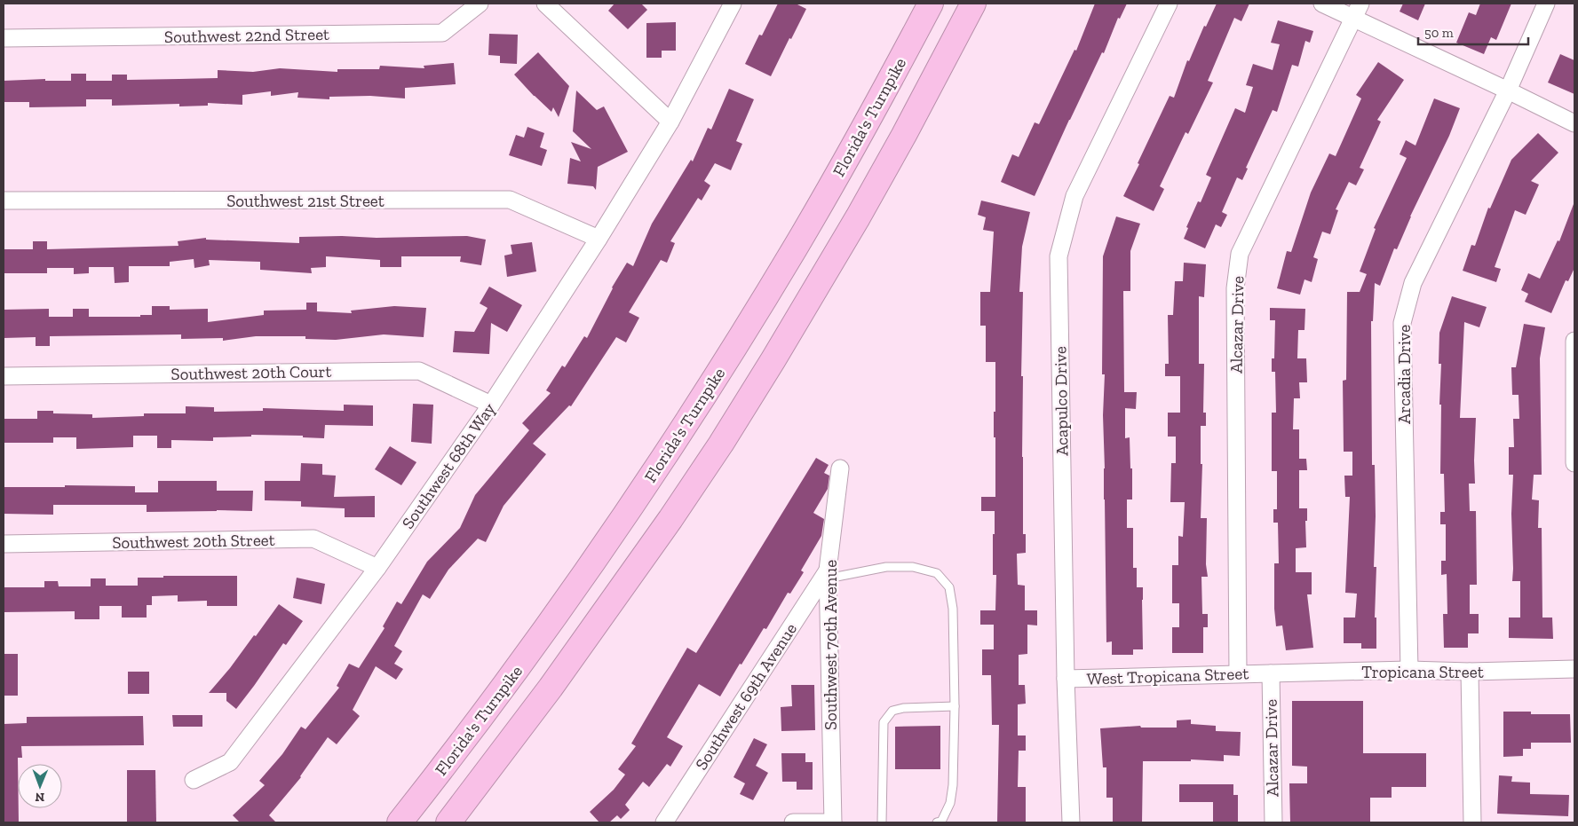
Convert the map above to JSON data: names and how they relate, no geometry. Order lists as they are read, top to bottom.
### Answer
{
  "streets": {
    "highway": ["Florida's Turnpike"],
    "street": [
      "Southwest 22nd Street",
      "Southwest 21st Street",
      "Alcazar Drive",
      "Southwest 20th Court",
      "Arcadia Drive",
      "Acapulco Drive",
      "Southwest 68th Way",
      "Southwest 20th Street",
      "Southwest 70th Avenue",
      "Tropicana Street",
      "West Tropicana Street",
      "Southwest 69th Avenue"
    ]
  },
  "crossings": [
    ["Southwest 21st Street", "Southwest 68th Way"],
    ["Alcazar Drive", "Tropicana Street"],
    ["Alcazar Drive", "West Tropicana Street"],
    ["Southwest 20th Court", "Southwest 68th Way"],
    ["Arcadia Drive", "Tropicana Street"],
    ["Acapulco Drive", "West Tropicana Street"],
    ["Southwest 68th Way", "Southwest 20th Street"],
    ["Southwest 70th Avenue", "Southwest 69th Avenue"],
    ["Tropicana Street", "West Tropicana Street"]
  ],
  "scale_bar": "50 m",
  "north": "bottom"
}
